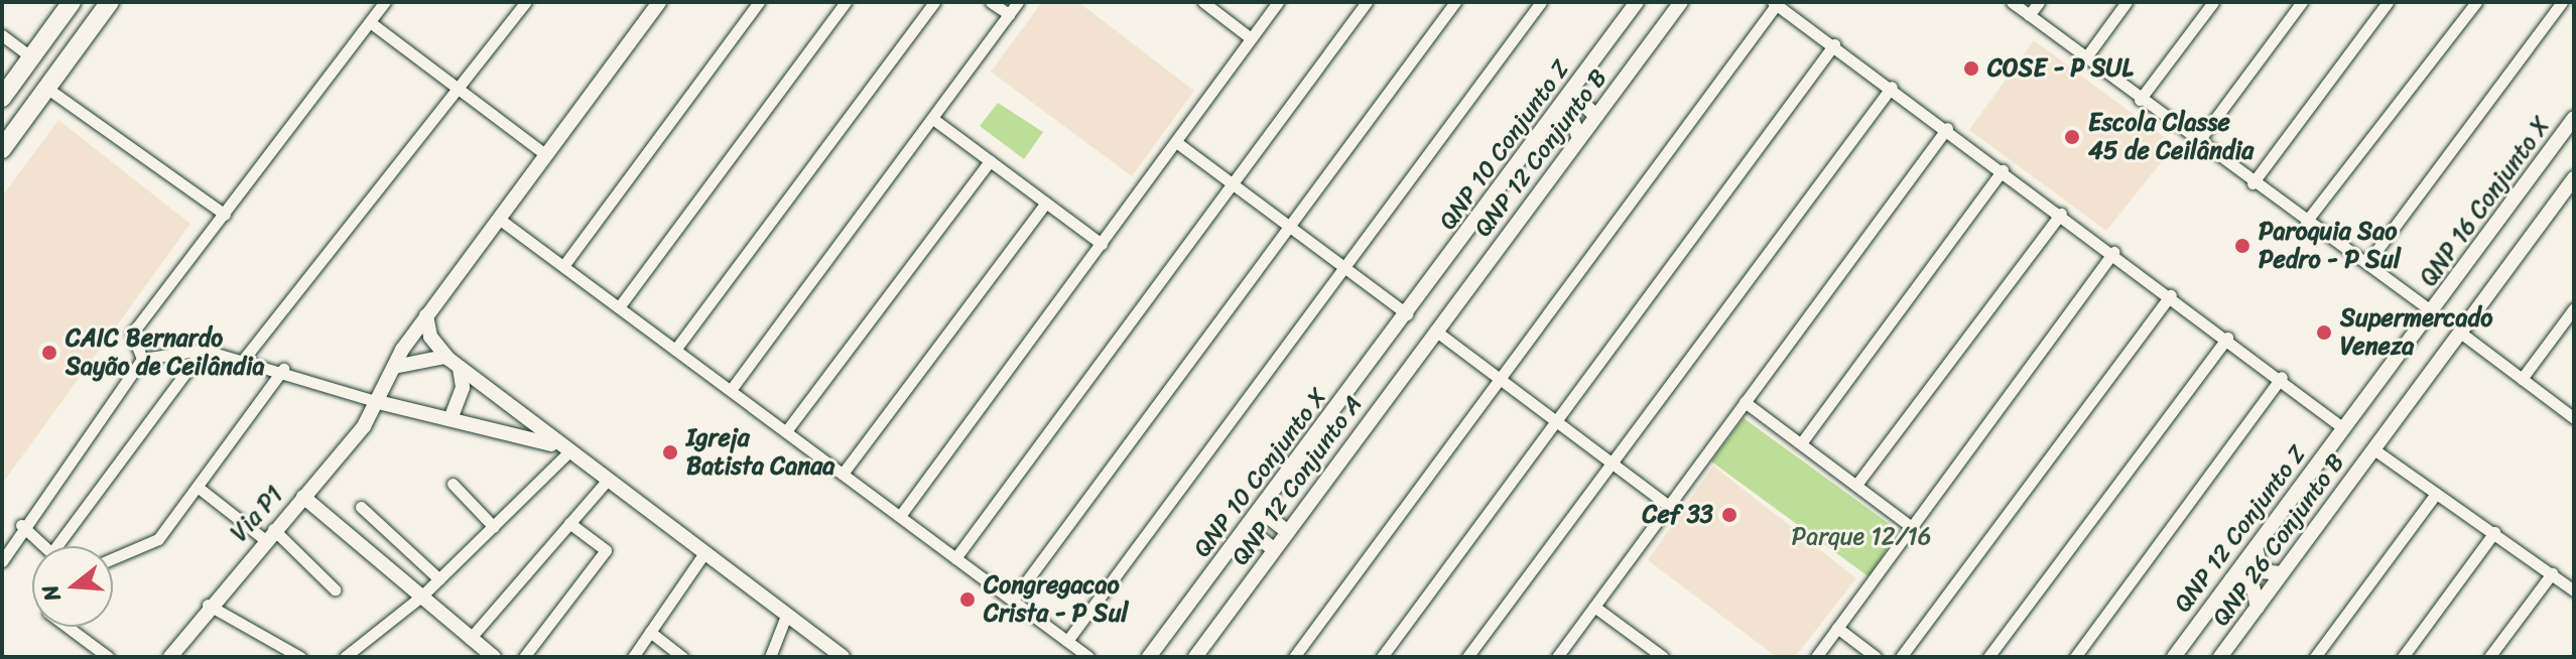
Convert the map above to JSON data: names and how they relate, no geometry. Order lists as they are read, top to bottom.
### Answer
{
  "streets": {
    "street": [
      "QNP 10 Conjunto Z",
      "QNP 12 Conjunto B",
      "QNP 16 Conjunto X",
      "QNP 10 Conjunto X",
      "QNP 12 Conjunto A",
      "Via P1",
      "QNP 12 Conjunto Z",
      "QNP 26 Conjunto B"
    ]
  },
  "crossings": [
    ["QNP 10 Conjunto Z", "QNP 10 Conjunto X"],
    ["QNP 12 Conjunto B", "QNP 12 Conjunto A"],
    ["QNP 16 Conjunto X", "QNP 12 Conjunto Z"]
  ],
  "parks": ["Parque 12/16"],
  "places": [
    "COSE - P SUL",
    "Escola Classe 45 de Ceilândia",
    "Paroquia Sao Pedro - P Sul",
    "Supermercado Veneza",
    "CAIC Bernardo Sayão de Ceilândia",
    "Igreja Batista Canaa",
    "Cef 33",
    "Congregacao Crista - P Sul"
  ],
  "north": "left"
}
